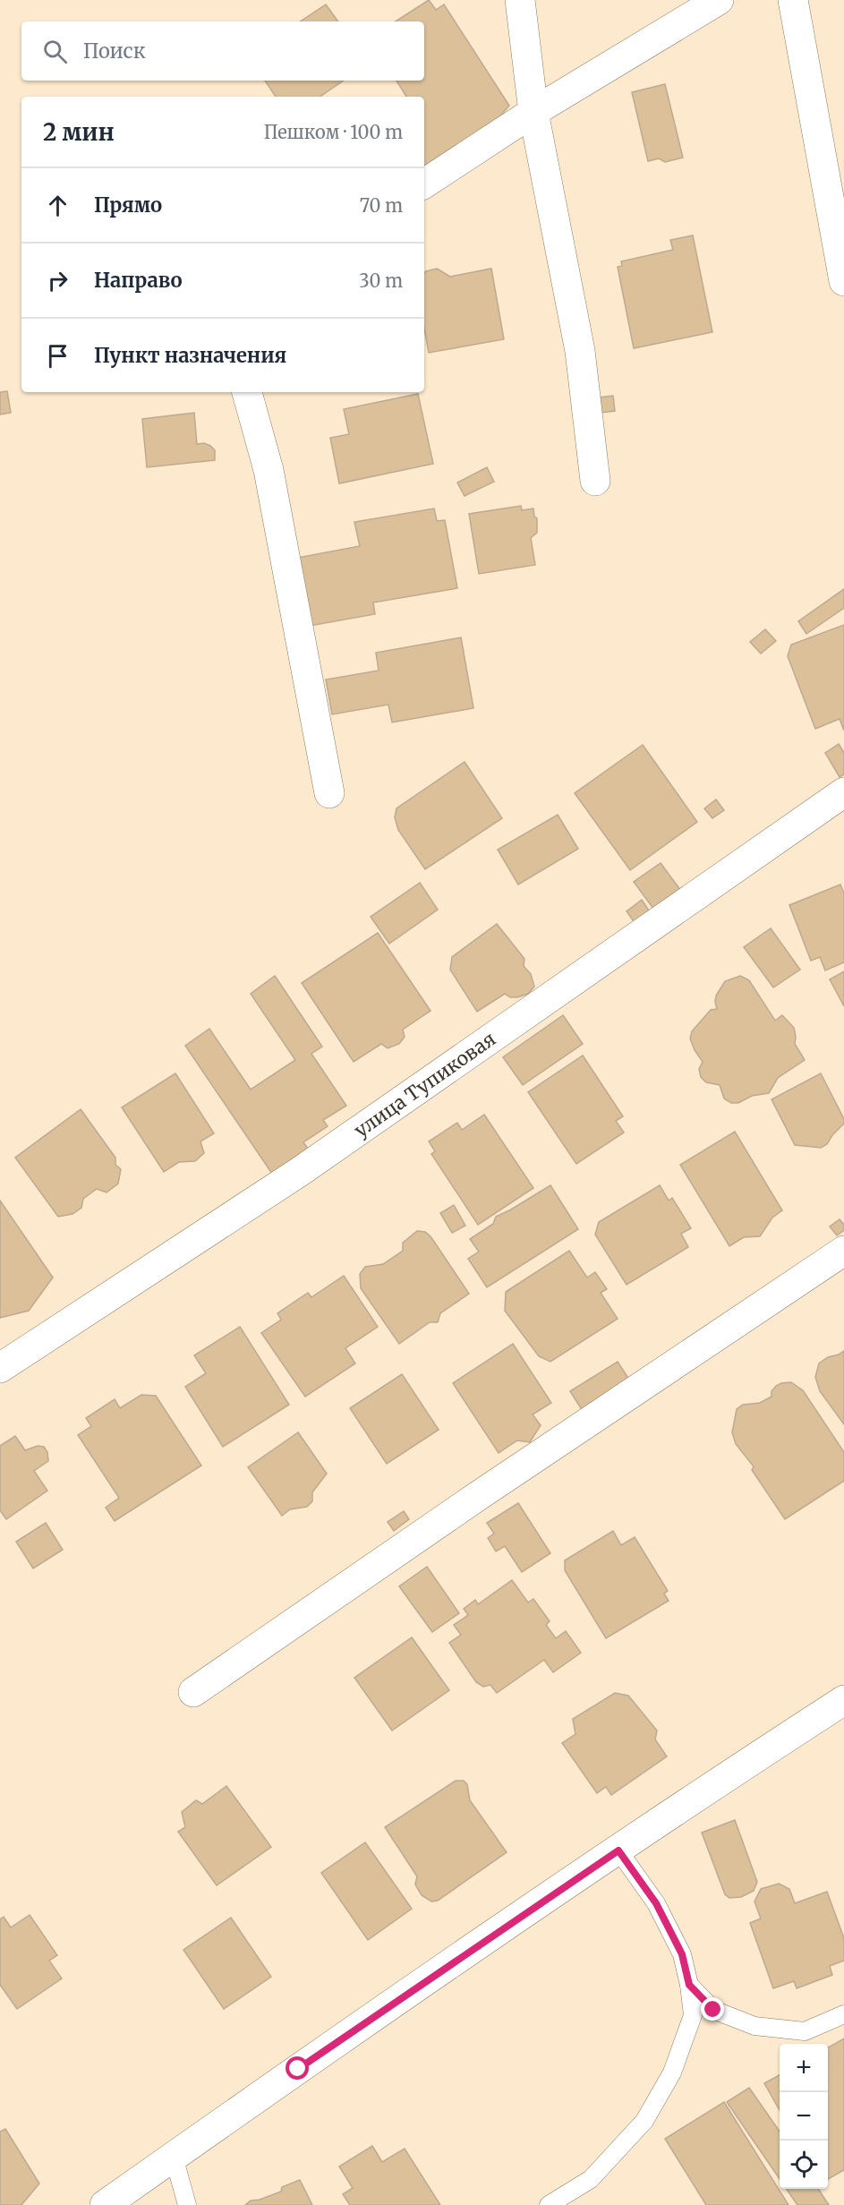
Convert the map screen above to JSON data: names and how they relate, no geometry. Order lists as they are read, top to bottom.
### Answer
{
  "streets": {
    "street": ["улица Тупиковая"]
  },
  "page": {
    "search": "Поиск",
    "heading": ["2 мин", "Пешком · 100 m"],
    "list": [
      ["Прямо", "70 m"],
      ["Направо", "30 m"],
      "Пункт назначения"
    ],
    "map_buttons": ["+", "−"]
  }
}
